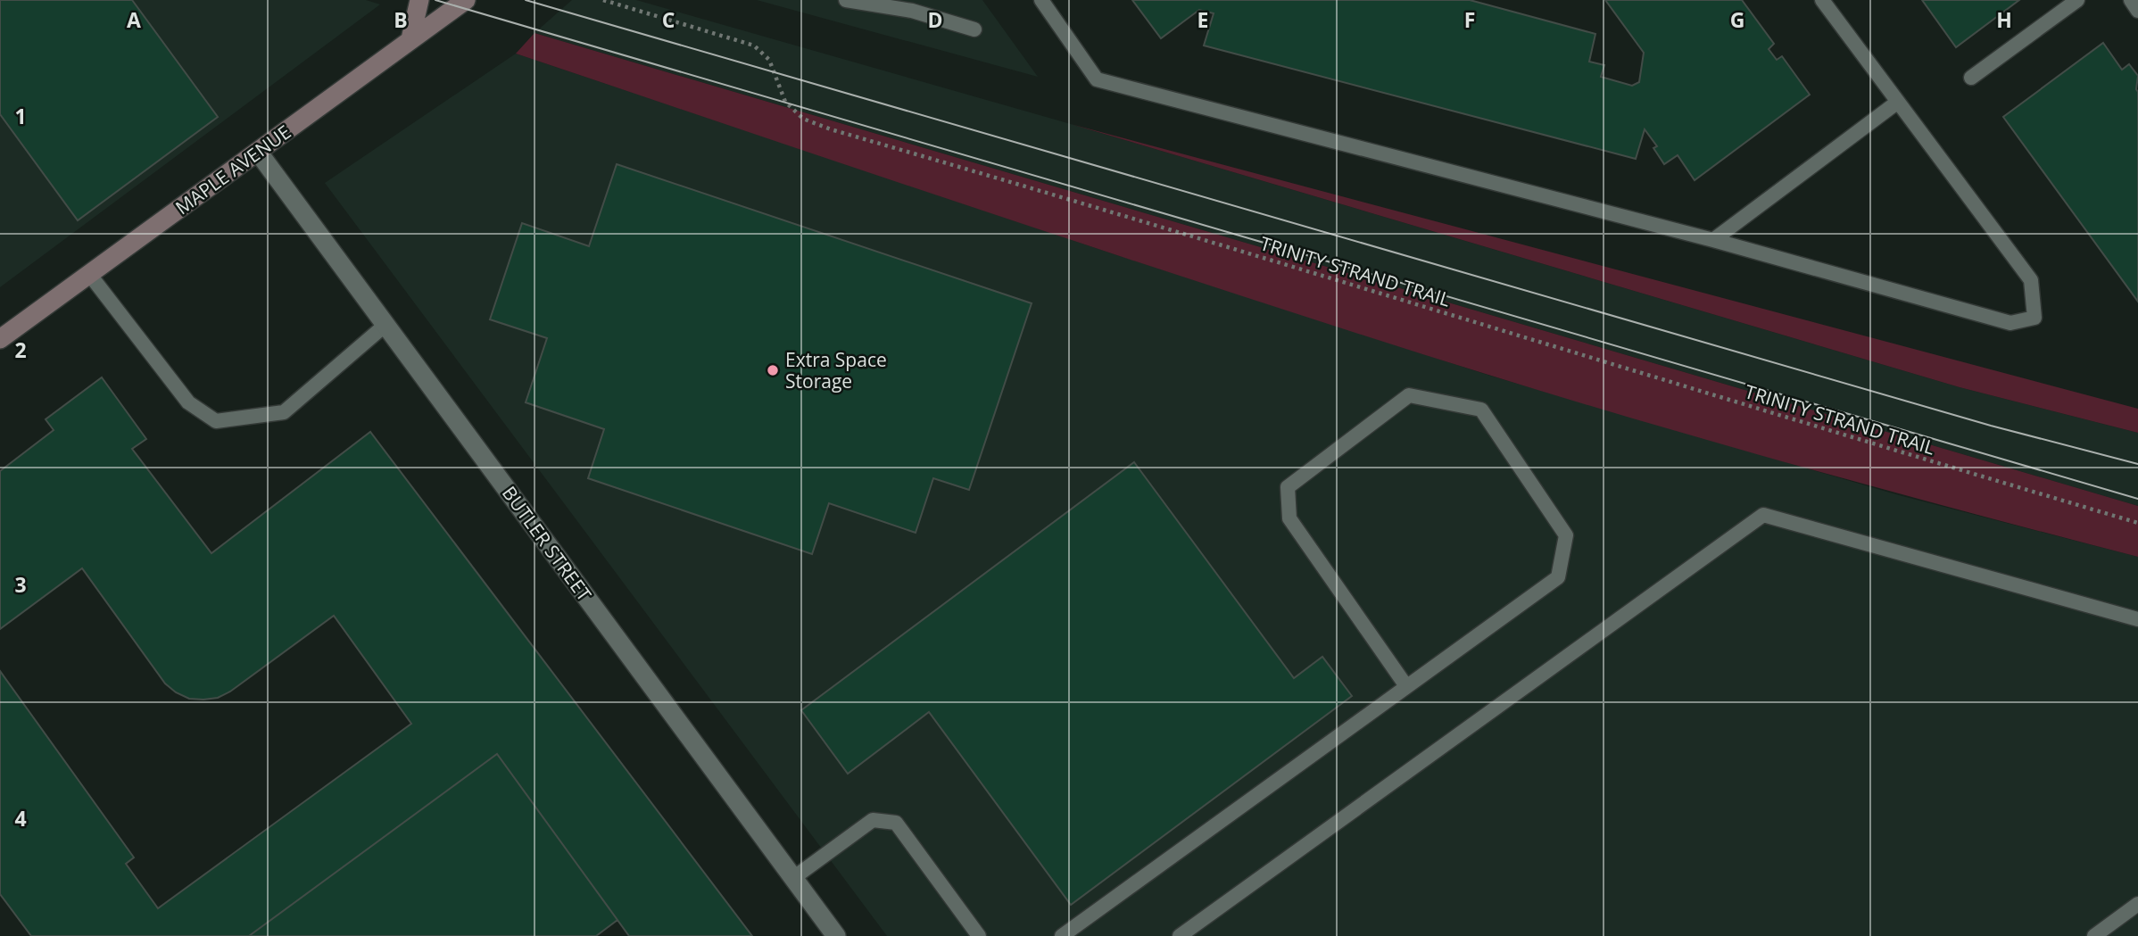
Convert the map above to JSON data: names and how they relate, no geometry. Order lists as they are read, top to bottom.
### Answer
{
  "streets": {
    "main road": ["MAPLE AVENUE"],
    "street": ["BUTLER STREET"],
    "path": ["TRINITY STRAND TRAIL"]
  },
  "crossings": [
    ["MAPLE AVENUE", "BUTLER STREET"]
  ],
  "places": ["Extra Space Storage"],
  "grid": {
    "columns": [
      "A",
      "B",
      "C",
      "D",
      "E",
      "F",
      "G",
      "H"
    ],
    "rows": [
      "1",
      "2",
      "3",
      "4"
    ]
  }
}
